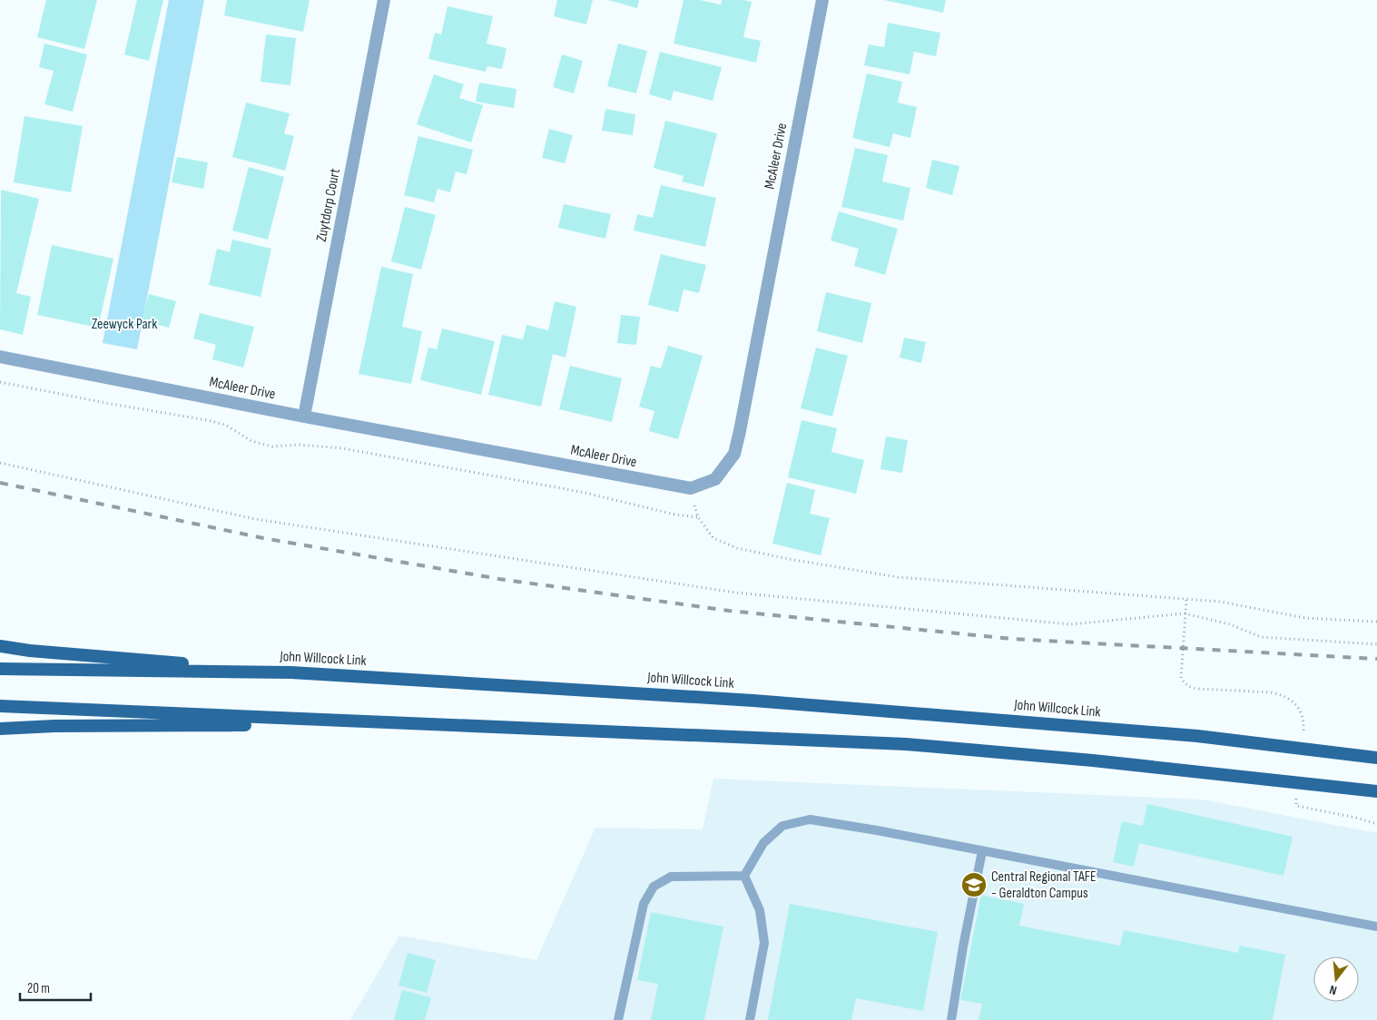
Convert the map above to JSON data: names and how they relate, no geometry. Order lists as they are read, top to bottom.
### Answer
{
  "streets": {
    "main road": ["John Willcock Link"],
    "street": ["McAleer Drive", "Zuytdorp Court"]
  },
  "crossings": [
    ["McAleer Drive", "Zuytdorp Court"]
  ],
  "parks": ["Zeewyck Park"],
  "places": {
    "school or university": ["Central Regional TAFE - Geraldton Campus"]
  },
  "scale_bar": "20 m",
  "north": "bottom"
}
